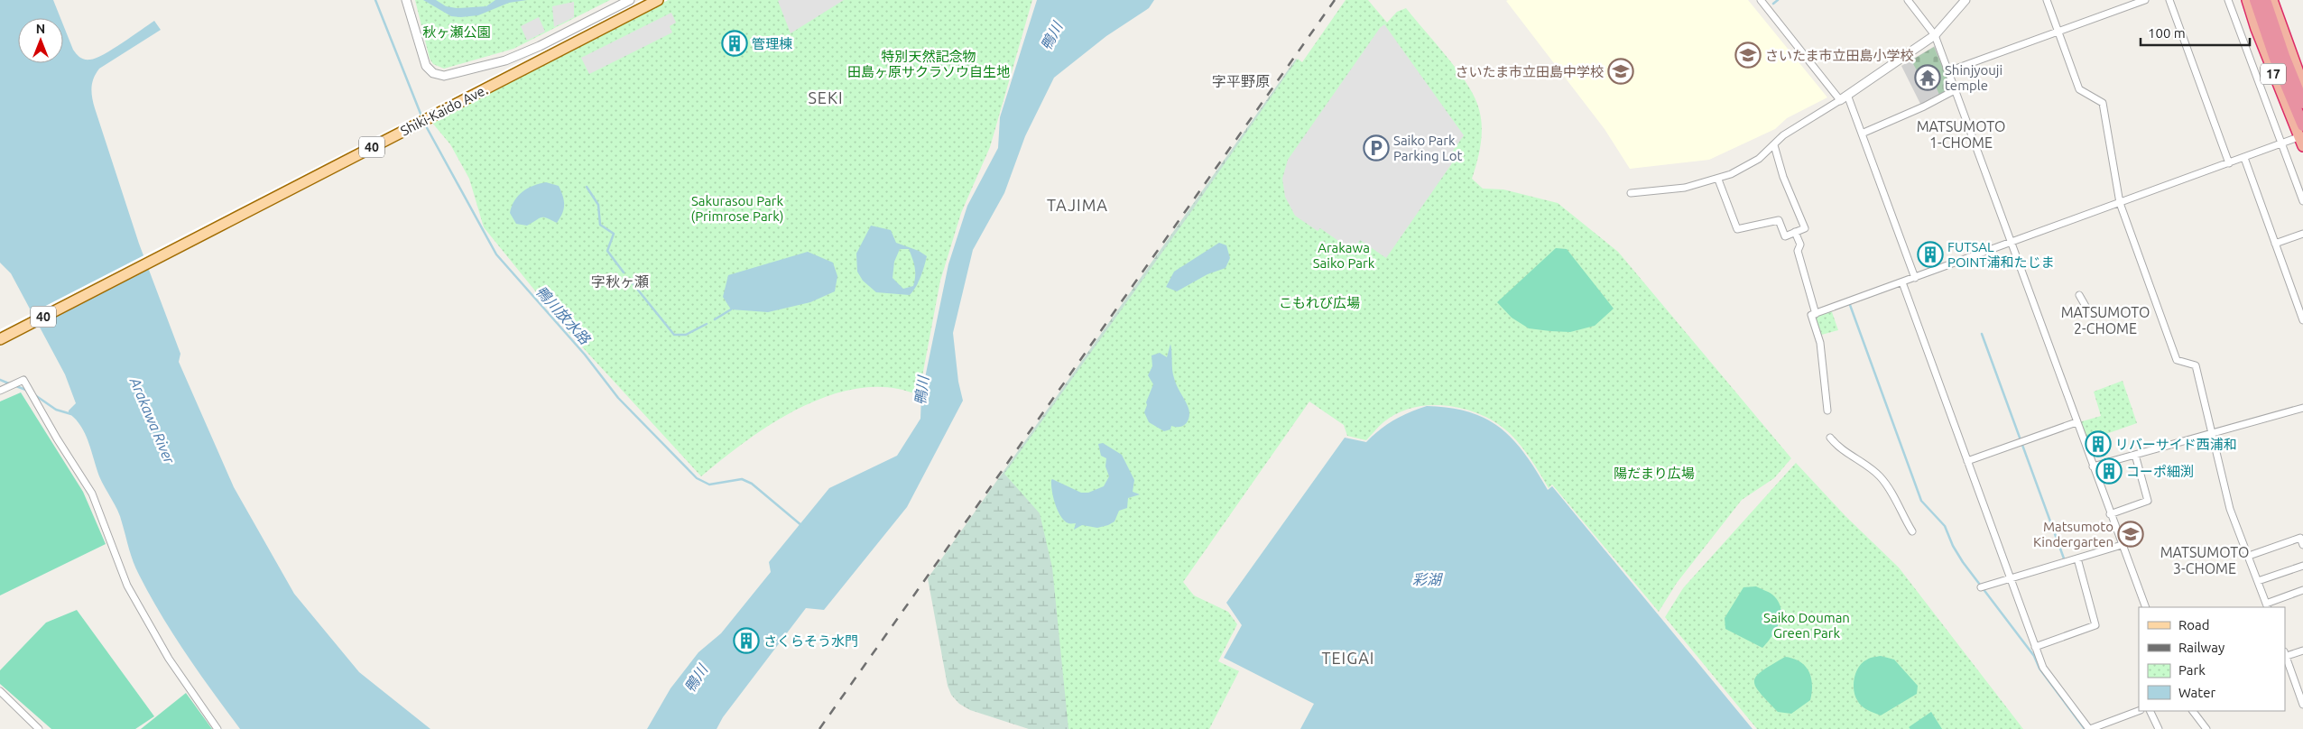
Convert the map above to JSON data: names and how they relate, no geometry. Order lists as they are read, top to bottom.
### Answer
{
  "streets": {
    "highway": ["17"],
    "main road": ["Shiki-Kaido Ave.", "40"]
  },
  "districts": [
    "字平野原",
    "SEKI",
    "MATSUMOTO 1-CHOME",
    "TAJIMA",
    "字秋ヶ瀬",
    "MATSUMOTO 2-CHOME",
    "MATSUMOTO 3-CHOME",
    "TEIGAI"
  ],
  "water": [
    "鴨川",
    "鴨川放水路",
    "Arakawa River",
    "彩湖"
  ],
  "parks": [
    "秋ヶ瀬公園",
    "特別天然記念物 田島ヶ原サクラソウ自生地",
    "Sakurasou Park (Primrose Park)",
    "Arakawa Saiko Park",
    "こもれび広場",
    "陽だまり広場",
    "Saiko Douman Green Park"
  ],
  "places": {
    "building": [
      "管理棟",
      "FUTSAL POINT浦和たじま",
      "リバーサイド西浦和",
      "コーポ細渕",
      "さくらそう水門"
    ],
    "school or university": ["さいたま市立田島小学校", "さいたま市立田島中学校", "Matsumoto Kindergarten"],
    "temple": ["Shinjyouji temple"],
    "parking": ["Saiko Park Parking Lot"]
  },
  "legend": [
    "Road",
    "Railway",
    "Park",
    "Water"
  ],
  "scale_bar": "100 m",
  "north": "top"
}
